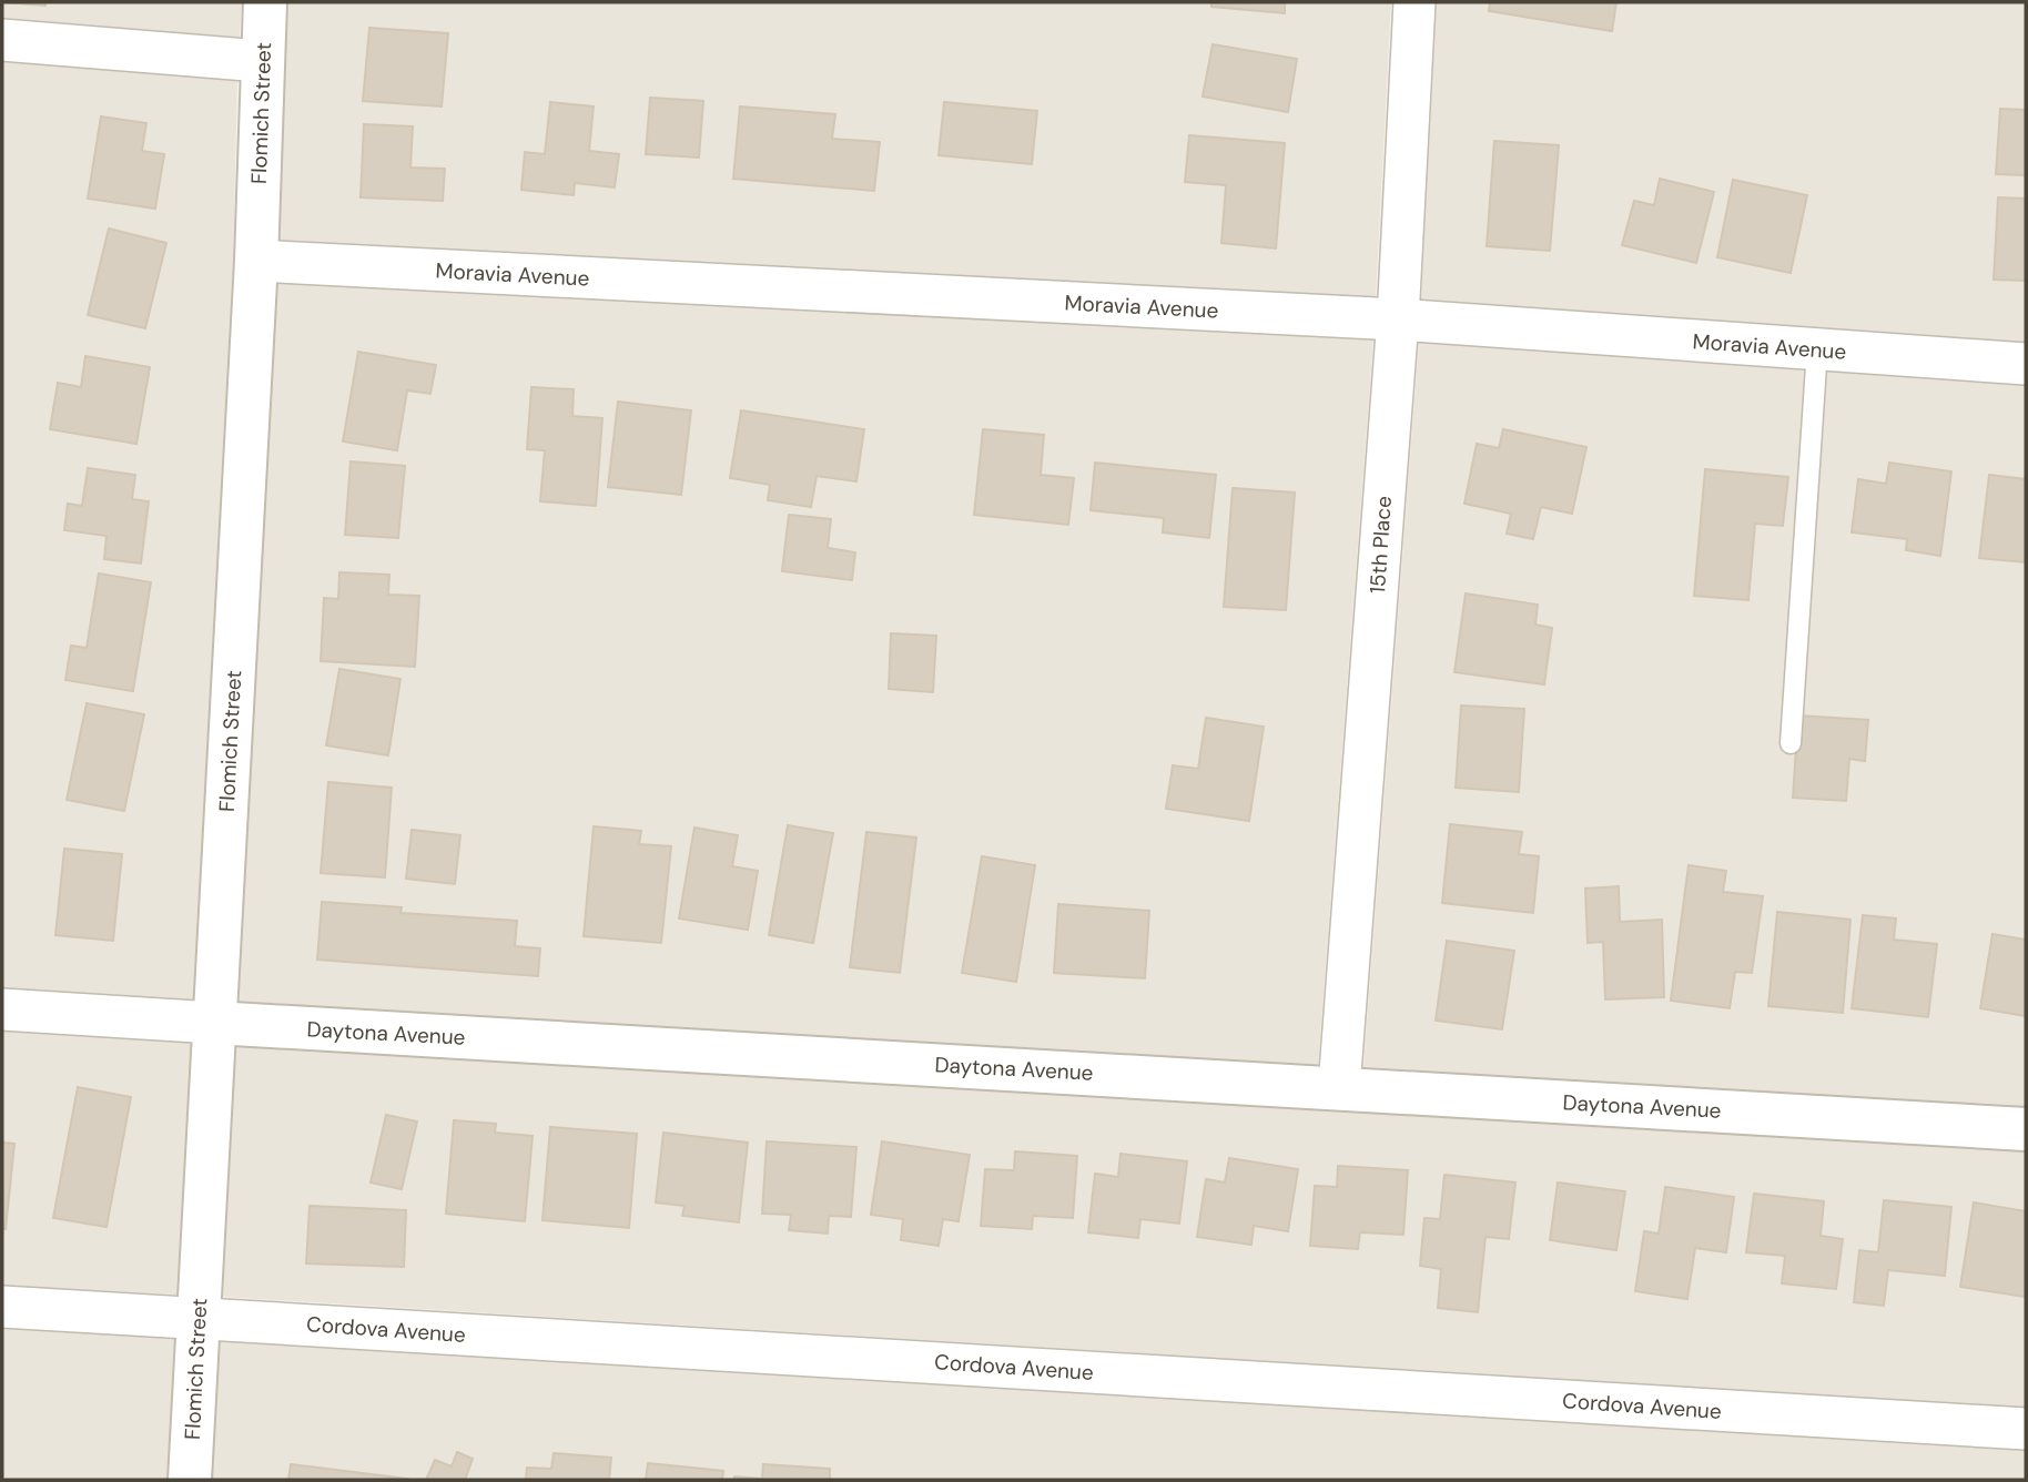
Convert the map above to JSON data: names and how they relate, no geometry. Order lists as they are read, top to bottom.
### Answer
{
  "streets": {
    "street": [
      "Flomich Street",
      "Moravia Avenue",
      "15th Place",
      "Daytona Avenue",
      "Cordova Avenue"
    ]
  },
  "crossings": [
    ["Flomich Street", "Moravia Avenue"],
    ["Flomich Street", "Daytona Avenue"],
    ["Flomich Street", "Cordova Avenue"],
    ["Moravia Avenue", "15th Place"],
    ["15th Place", "Daytona Avenue"]
  ]
}
